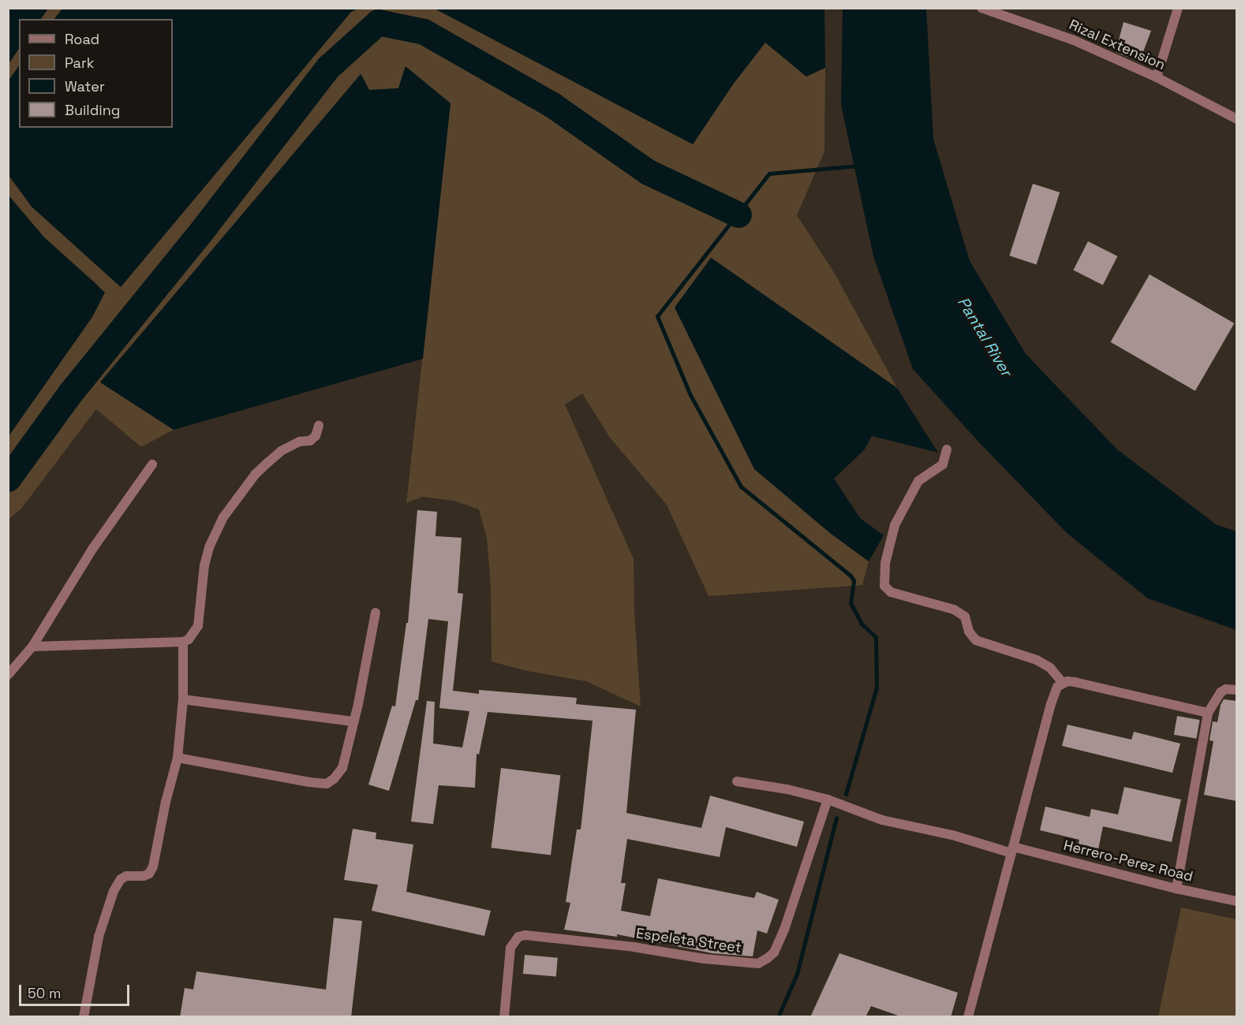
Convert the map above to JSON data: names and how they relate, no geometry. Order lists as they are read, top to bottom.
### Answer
{
  "streets": {
    "street": ["Rizal Extension", "Herrero-Perez Road", "Espeleta Street"]
  },
  "crossings": [
    ["Herrero-Perez Road", "Espeleta Street"]
  ],
  "water": ["Pantal River"],
  "legend": [
    "Road",
    "Park",
    "Water",
    "Building"
  ],
  "scale_bar": "50 m"
}
